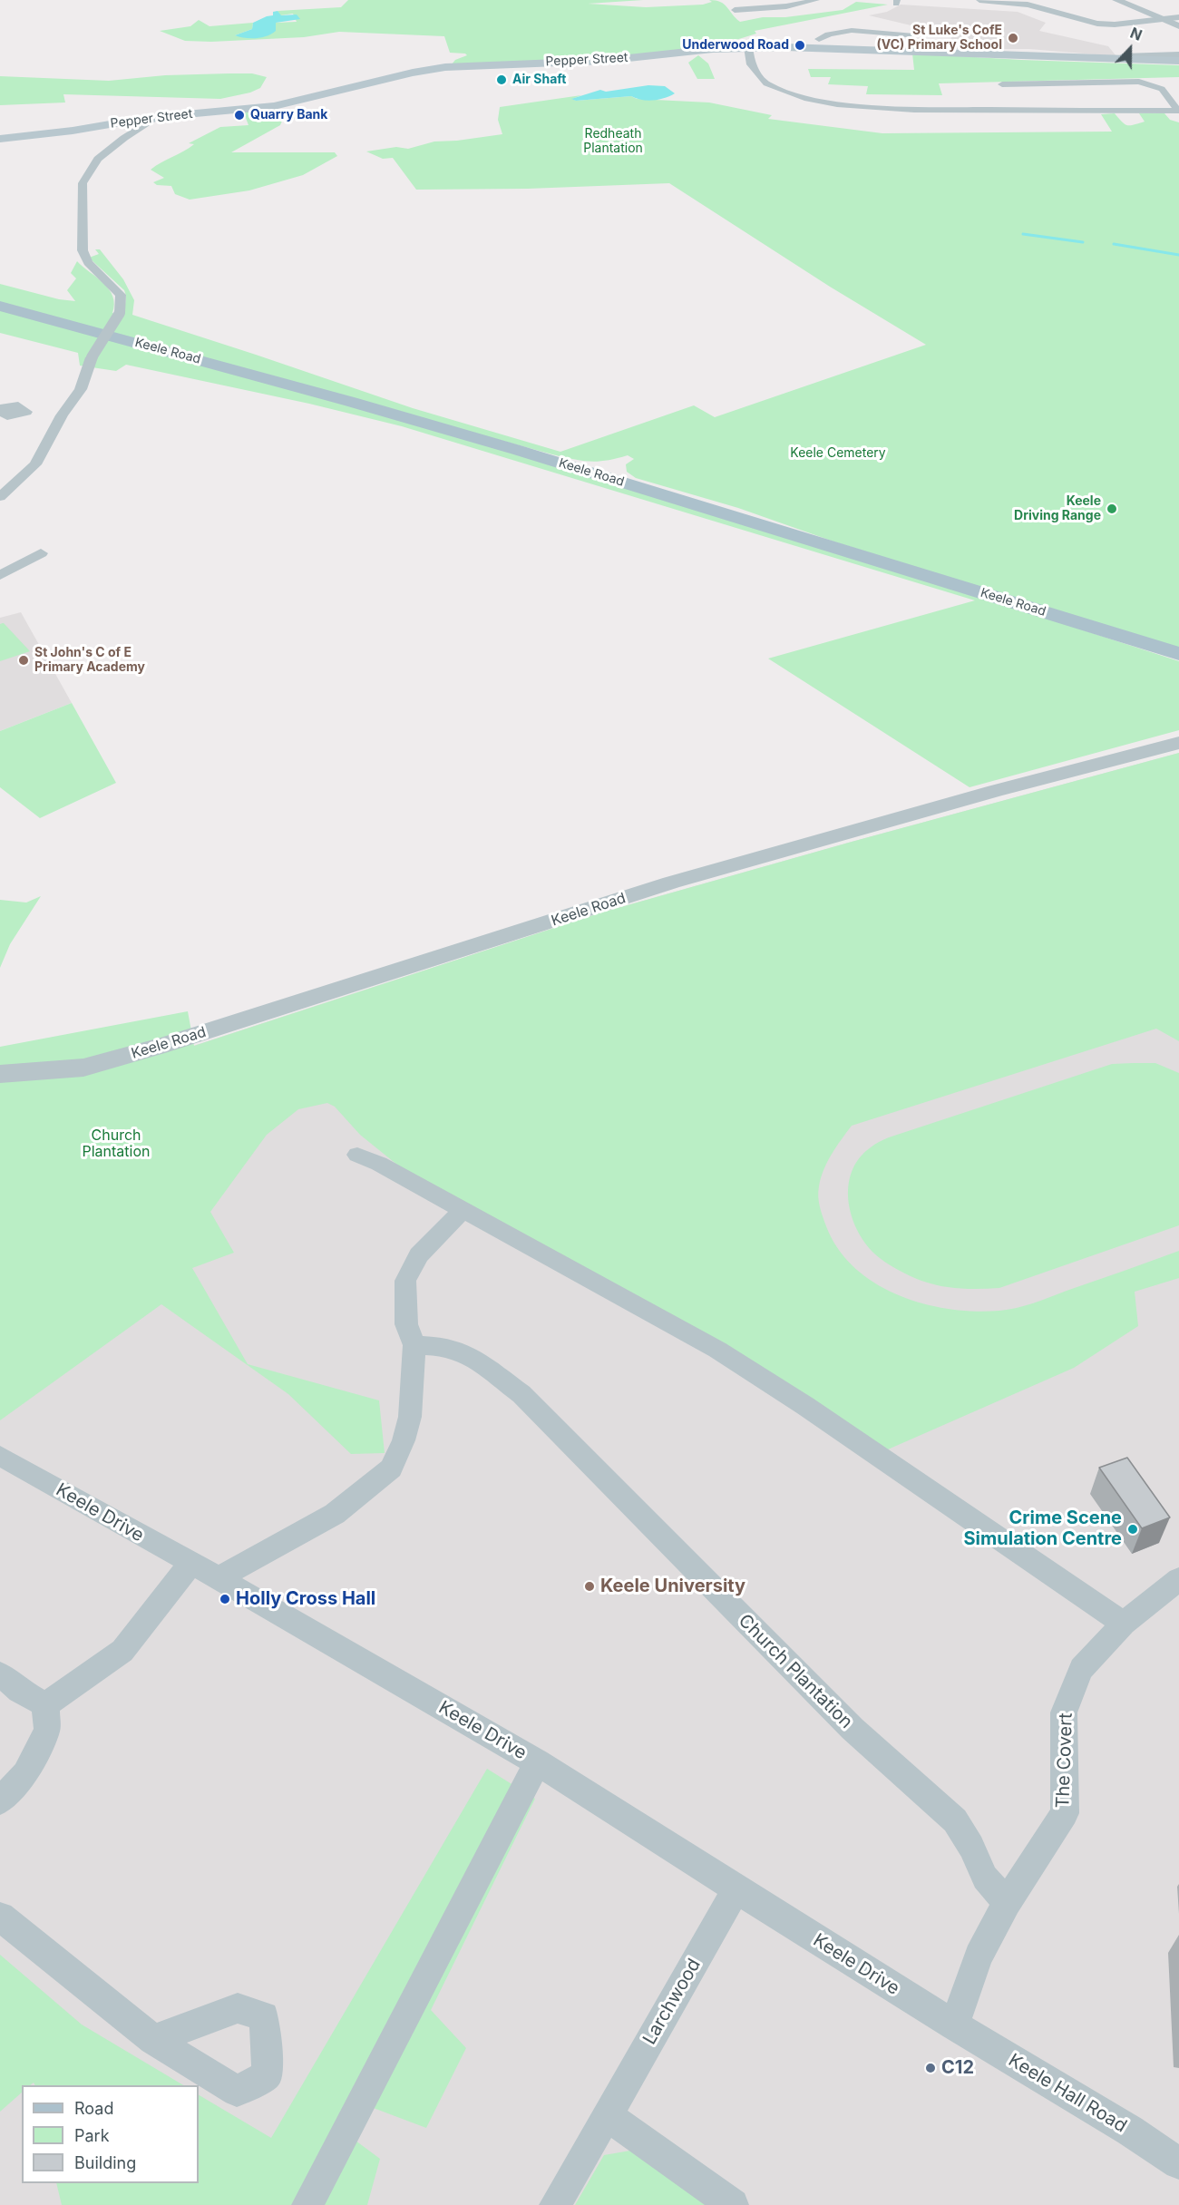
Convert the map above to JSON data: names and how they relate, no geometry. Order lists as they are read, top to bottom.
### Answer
{
  "streets": {
    "main road": ["Pepper Street", "Keele Road"],
    "street": [
      "Keele Drive",
      "Church Plantation",
      "The Covert",
      "Larchwood",
      "Keele Hall Road"
    ]
  },
  "crossings": [
    ["Keele Drive", "The Covert"],
    ["Keele Drive", "Larchwood"],
    ["Keele Drive", "Keele Hall Road"],
    ["Church Plantation", "The Covert"],
    ["The Covert", "Keele Hall Road"]
  ],
  "parks": ["Redheath Plantation", "Keele Cemetery", "Church Plantation"],
  "places": [
    "St Luke's CofE (VC) Primary School",
    "Underwood Road",
    "Air Shaft",
    "Quarry Bank",
    "Keele Driving Range",
    "St John's C of E Primary Academy",
    "Crime Scene Simulation Centre",
    "Keele University",
    "Holly Cross Hall",
    "C12"
  ],
  "legend": ["Road", "Park", "Building"],
  "north": "top"
}
